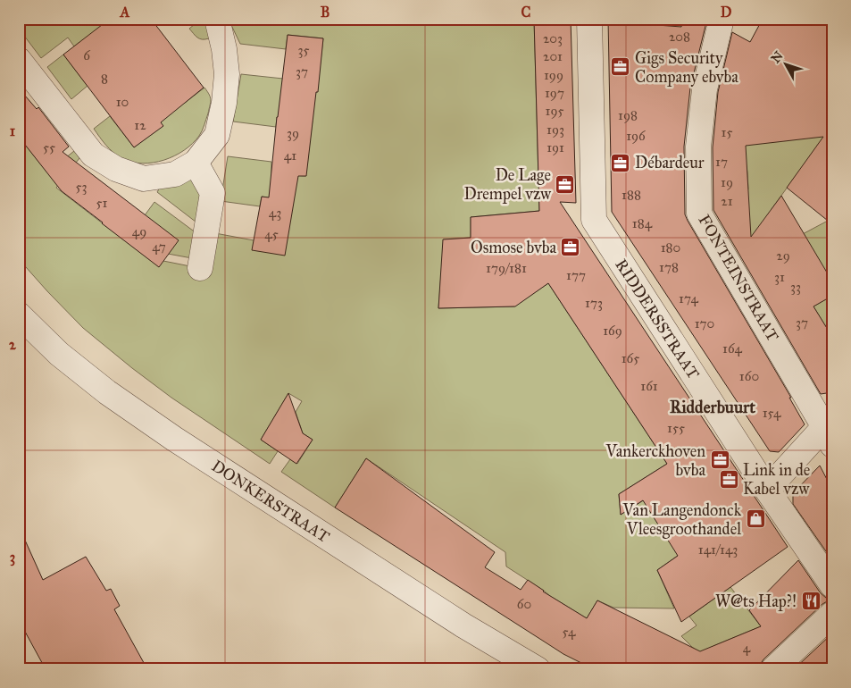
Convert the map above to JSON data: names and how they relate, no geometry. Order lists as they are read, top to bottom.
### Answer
{
  "streets": {
    "street": ["FONTEINSTRAAT", "RIDDERSSTRAAT", "DONKERSTRAAT"]
  },
  "districts": ["Ridderbuurt"],
  "places": {
    "office": [
      "Gigs Security Company ebvba",
      "Débardeur",
      "De Lage Drempel vzw",
      "Osmose bvba",
      "Vankerckhoven bvba",
      "Link in de Kabel vzw"
    ],
    "shop": ["Van Langendonck Vleesgroothandel"],
    "restaurant": ["W@ts Hap?!"]
  },
  "house_numbers": [
    "208",
    "203",
    "35",
    "6",
    "201",
    "37",
    "199",
    "8",
    "197",
    "10",
    "195",
    "198",
    "12",
    "193",
    "15",
    "39",
    "196",
    "55",
    "191",
    "41",
    "17",
    "19",
    "53",
    "188",
    "21",
    "51",
    "43",
    "184",
    "49",
    "45",
    "47",
    "180",
    "29",
    "178",
    "179/181",
    "177",
    "31",
    "33",
    "174",
    "173",
    "37",
    "170",
    "169",
    "164",
    "165",
    "160",
    "161",
    "154",
    "155",
    "141/143",
    "60",
    "54",
    "4"
  ],
  "north": "top left",
  "grid": {
    "columns": [
      "A",
      "B",
      "C",
      "D"
    ],
    "rows": ["1", "2", "3"]
  }
}
